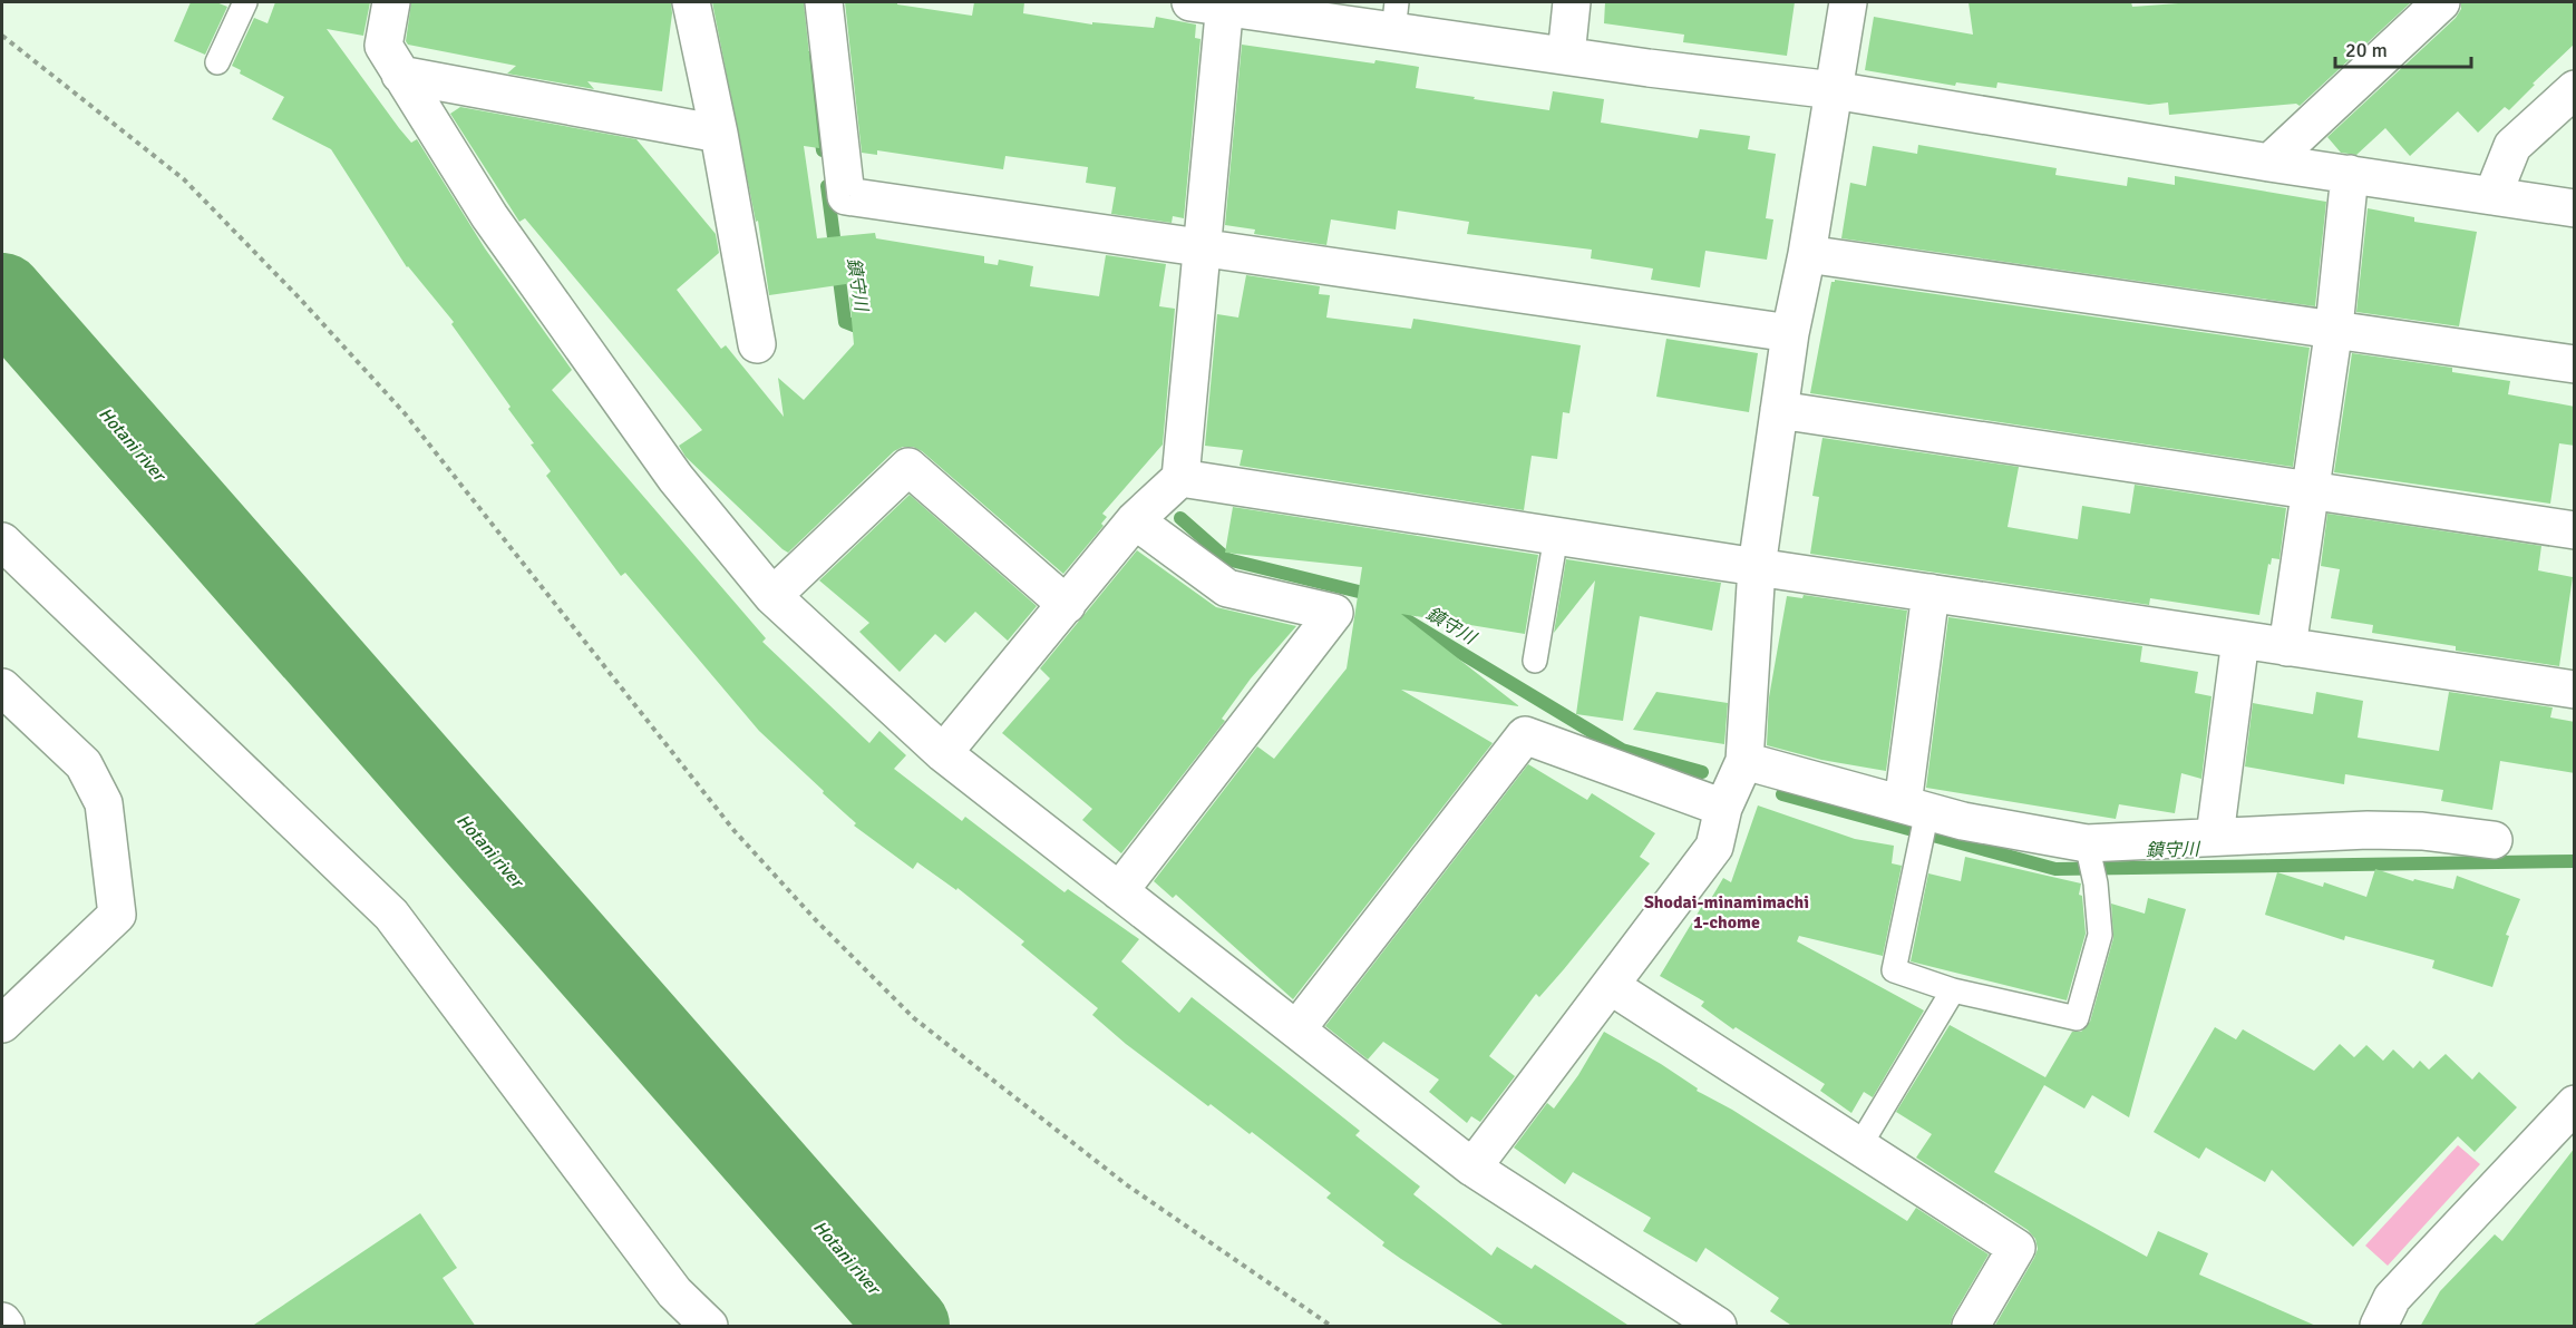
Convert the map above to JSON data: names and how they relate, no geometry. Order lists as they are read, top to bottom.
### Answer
{
  "districts": ["Shodai-minamimachi 1-chome"],
  "water": ["鎮守川", "Hotani river"],
  "scale_bar": "20 m"
}
